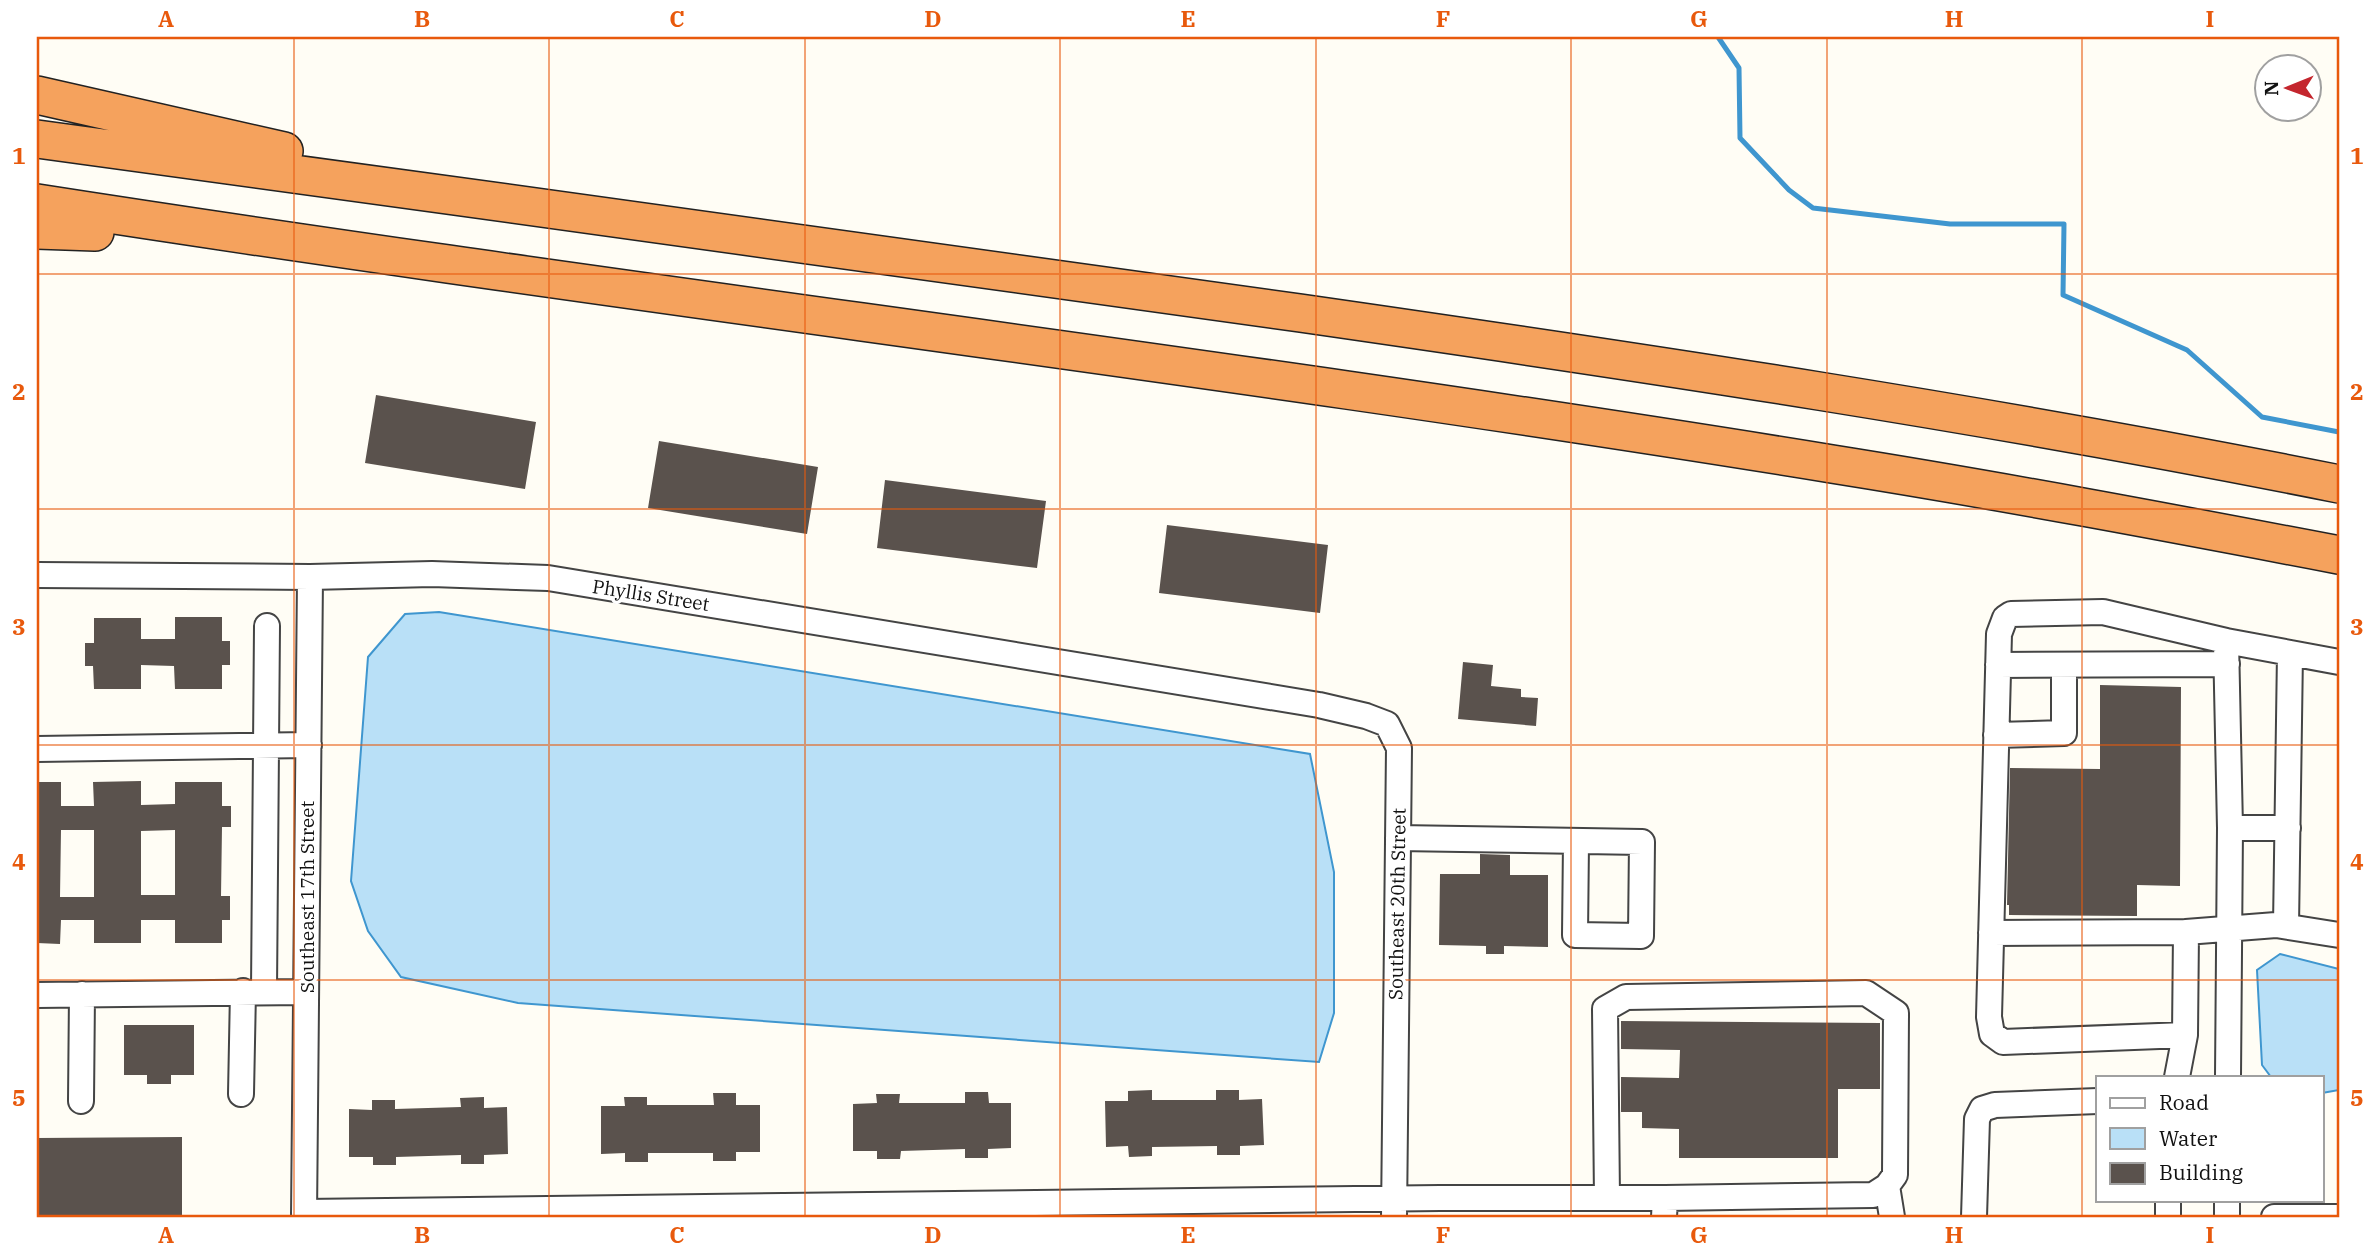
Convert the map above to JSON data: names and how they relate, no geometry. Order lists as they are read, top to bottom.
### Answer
{
  "streets": {
    "street": ["Phyllis Street", "Southeast 17th Street", "Southeast 20th Street"]
  },
  "crossings": [
    ["Phyllis Street", "Southeast 17th Street"],
    ["Phyllis Street", "Southeast 20th Street"]
  ],
  "legend": ["Road", "Water", "Building"],
  "north": "left",
  "grid": {
    "columns": [
      "A",
      "B",
      "C",
      "D",
      "E",
      "F",
      "G",
      "H",
      "I"
    ],
    "rows": [
      "1",
      "2",
      "3",
      "4",
      "5"
    ]
  }
}
